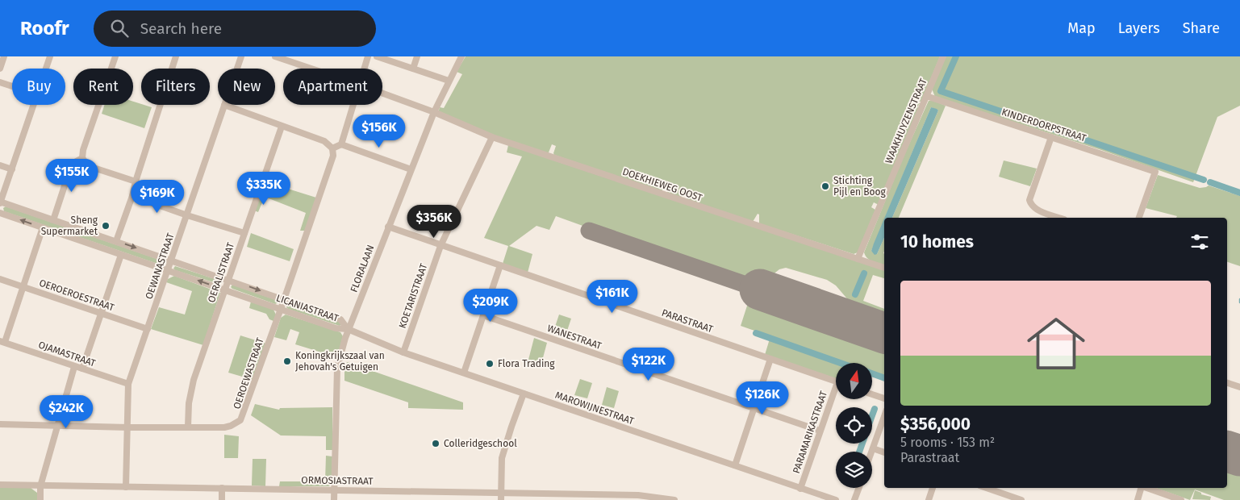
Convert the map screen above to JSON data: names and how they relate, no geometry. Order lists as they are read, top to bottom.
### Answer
{
  "streets": {
    "street": [
      "WAAKHUYZENSTRAAT",
      "KINDERDORPSTRAAT",
      "DOEKHIEWEG OOST",
      "OEWANASTRAAT",
      "FLORALAAN",
      "OERALISTRAAT",
      "OEROEROESTRAAT",
      "KOETARISTRAAT",
      "LICANIASTRAAT",
      "PARASTRAAT",
      "WANESTRAAT",
      "OJAMASTRAAT",
      "OEROEWASTRAAT",
      "MAROWIJNESTRAAT",
      "PARAMARIKASTRAAT",
      "ORMOSIASTRAAT"
    ]
  },
  "crossings": [
    ["WAAKHUYZENSTRAAT", "KINDERDORPSTRAAT"],
    ["WAAKHUYZENSTRAAT", "DOEKHIEWEG OOST"],
    ["DOEKHIEWEG OOST", "FLORALAAN"],
    ["DOEKHIEWEG OOST", "KOETARISTRAAT"],
    ["OEWANASTRAAT", "OEROEROESTRAAT"],
    ["OEWANASTRAAT", "LICANIASTRAAT"],
    ["OEWANASTRAAT", "OJAMASTRAAT"],
    ["OEWANASTRAAT", "OEROEWASTRAAT"],
    ["OEWANASTRAAT", "ORMOSIASTRAAT"],
    ["FLORALAAN", "LICANIASTRAAT"],
    ["FLORALAAN", "PARASTRAAT"],
    ["FLORALAAN", "MAROWIJNESTRAAT"],
    ["FLORALAAN", "ORMOSIASTRAAT"],
    ["OERALISTRAAT", "LICANIASTRAAT"],
    ["OERALISTRAAT", "OEROEWASTRAAT"],
    ["KOETARISTRAAT", "PARASTRAAT"],
    ["KOETARISTRAAT", "MAROWIJNESTRAAT"],
    ["LICANIASTRAAT", "OEROEWASTRAAT"],
    ["LICANIASTRAAT", "MAROWIJNESTRAAT"],
    ["WANESTRAAT", "PARAMARIKASTRAAT"],
    ["MAROWIJNESTRAAT", "PARAMARIKASTRAAT"]
  ],
  "places": [
    "Stichting Pijl en Boog",
    "Sheng Supermarket",
    "Koningkrijkszaal van Jehovah's Getuigen",
    "Flora Trading",
    "Colleridgeschool"
  ],
  "north": "top",
  "page": {
    "header": "Roofr",
    "search": "Search here",
    "nav": ["Map", "Layers", "Share"],
    "chip": [
      "Buy",
      "Rent",
      "Filters",
      "New",
      "Apartment"
    ],
    "price": [
      "$156K",
      "$155K",
      "$335K",
      "$169K",
      "$356K",
      "$161K",
      "$209K",
      "$122K",
      "$126K",
      "$242K"
    ],
    "heading": "10 homes",
    "list": [
      {
        "name": "$356,000",
        "note": "5 rooms · 153 m² · Parastraat"
      }
    ]
  }
}
